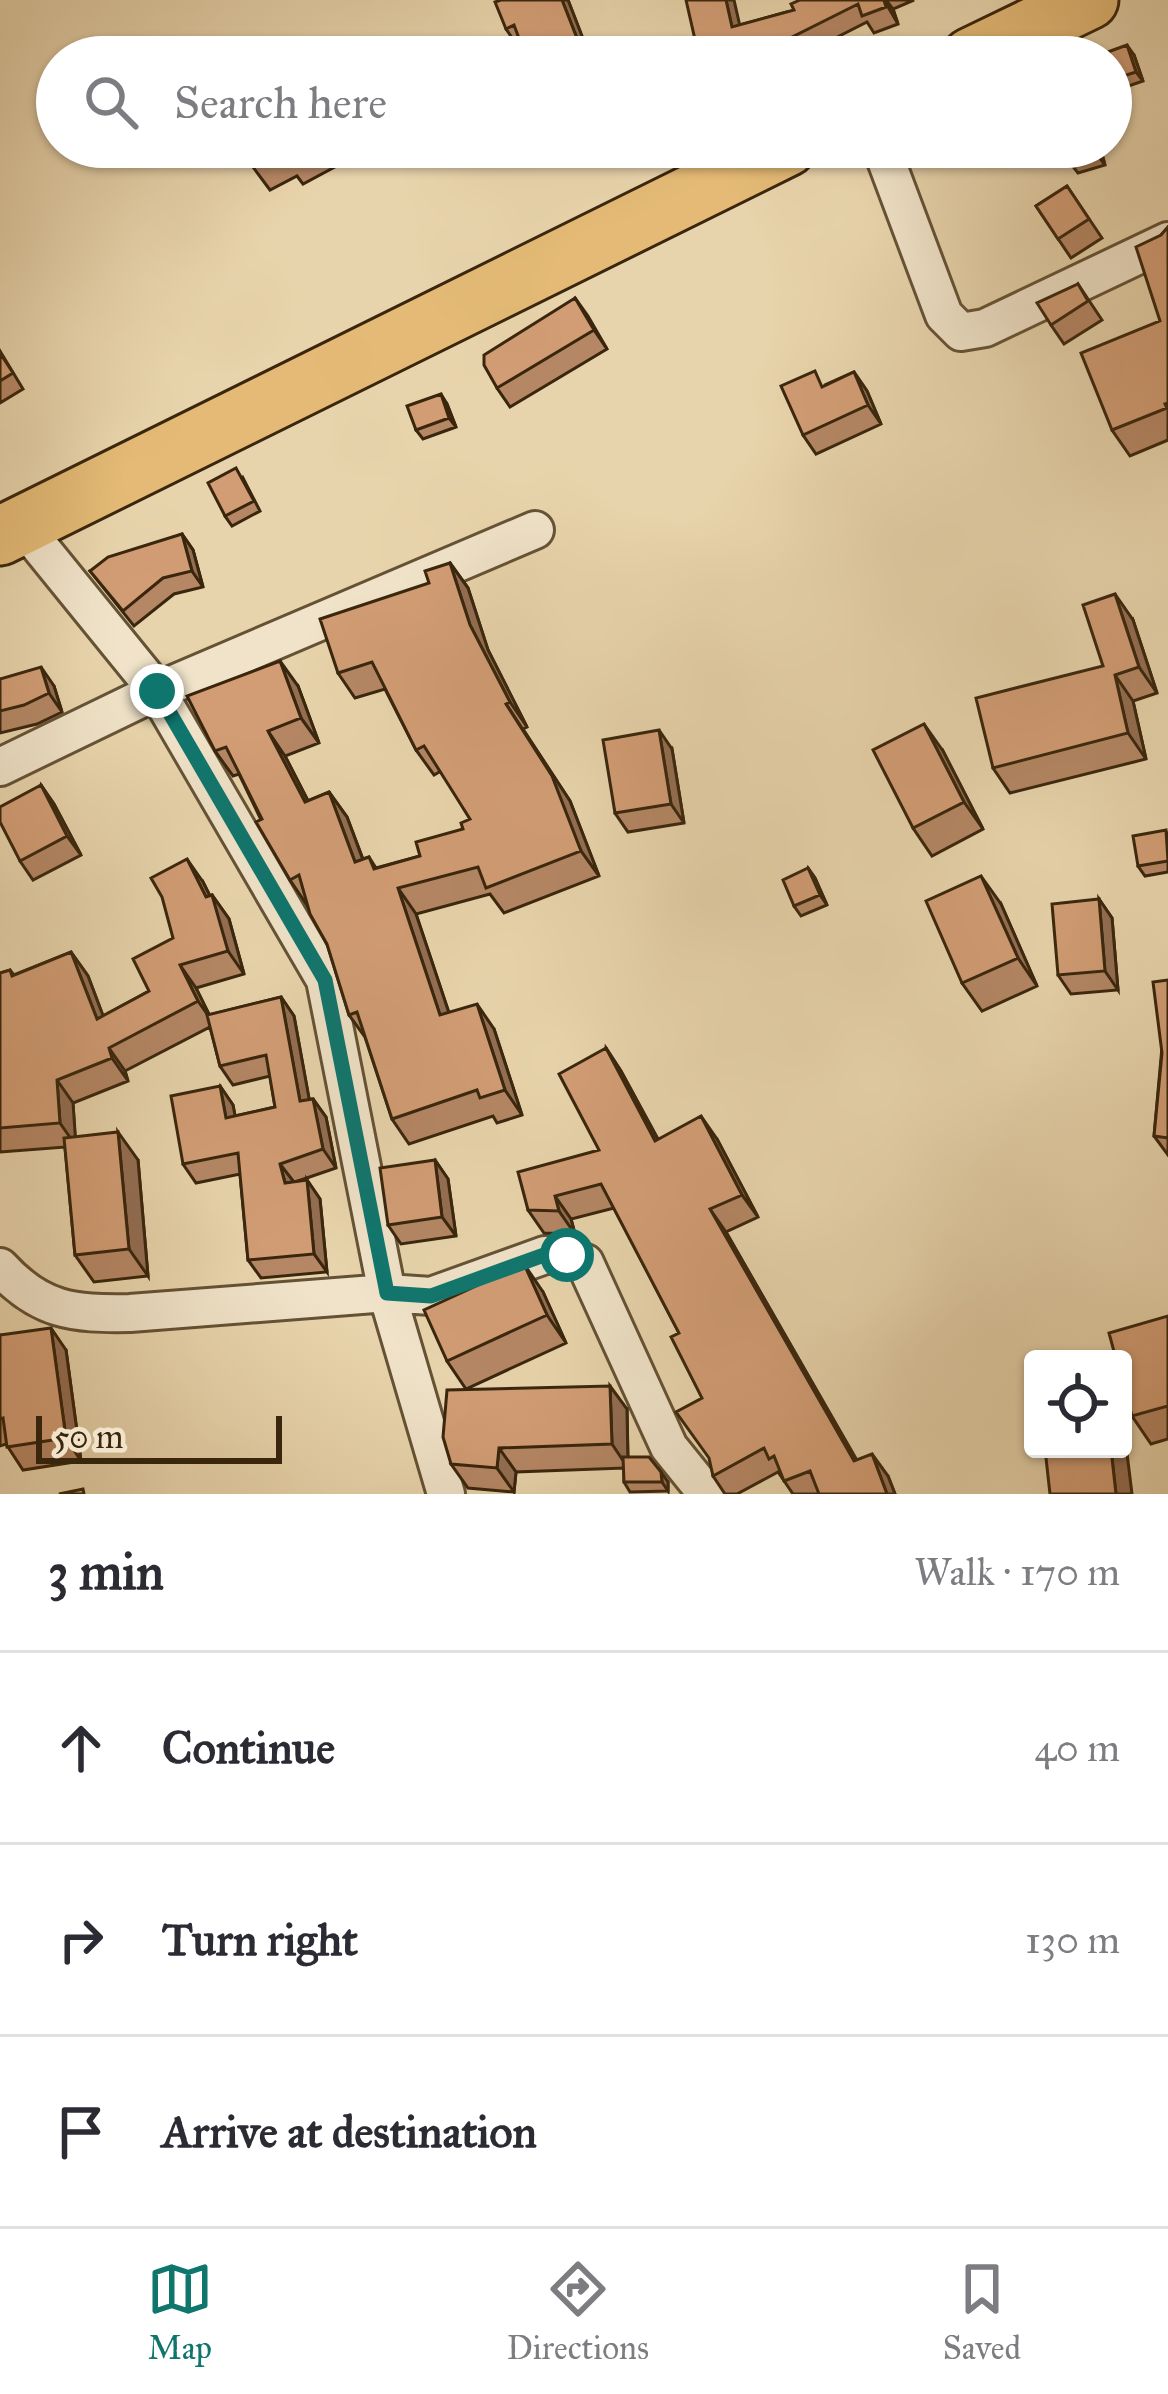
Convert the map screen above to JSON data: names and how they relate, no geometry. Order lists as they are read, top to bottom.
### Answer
{
  "scale_bar": "50 m",
  "page": {
    "search": "Search here",
    "scale": "50 m",
    "heading": ["3 min", "Walk · 170 m"],
    "list": [
      ["Continue", "40 m"],
      ["Turn right", "130 m"],
      "Arrive at destination"
    ],
    "nav": ["Map", "Directions", "Saved"]
  }
}
